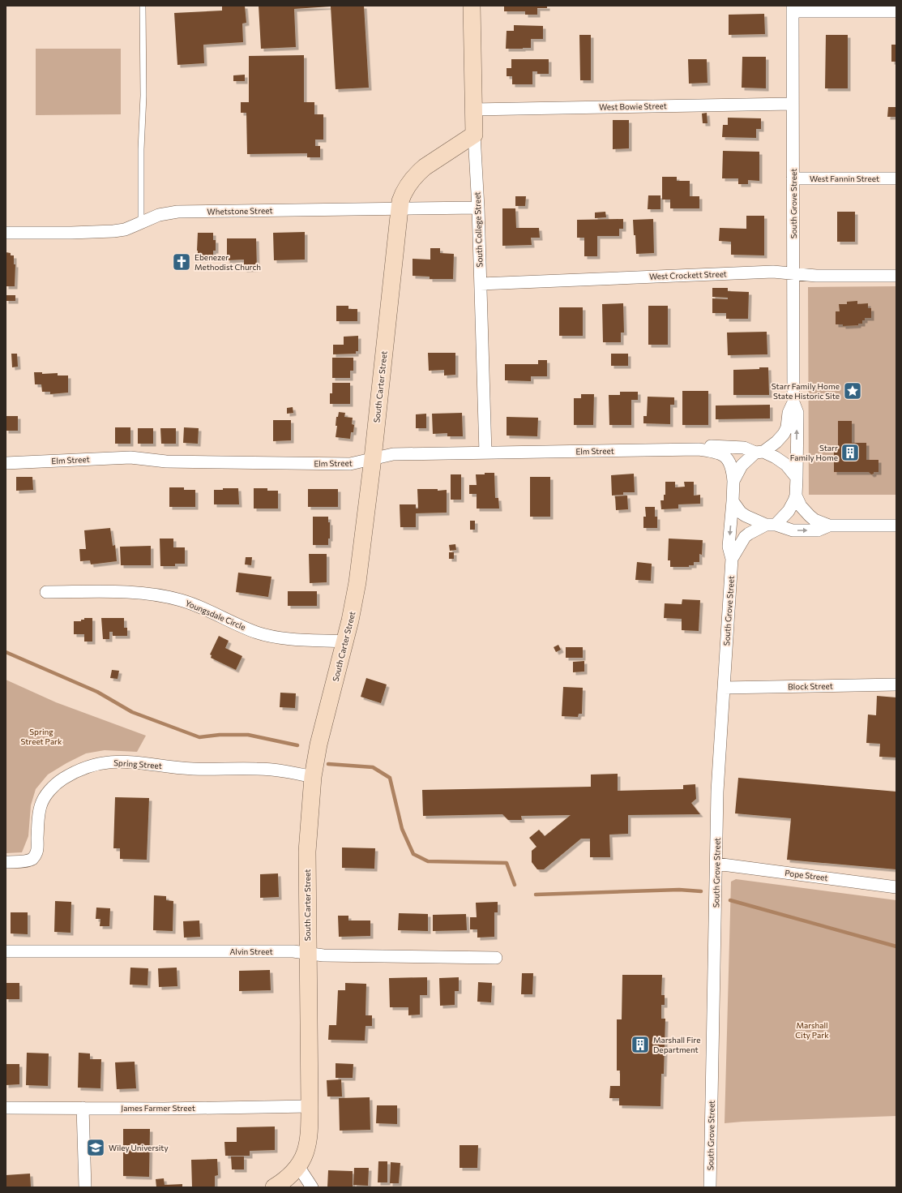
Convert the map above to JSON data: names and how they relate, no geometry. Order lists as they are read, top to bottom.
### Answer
{
  "streets": {
    "street": [
      "West Bowie Street",
      "West Fannin Street",
      "South Grove Street",
      "Whetstone Street",
      "South College Street",
      "West Crockett Street",
      "South Carter Street",
      "Elm Street",
      "Youngsdale Circle",
      "Block Street",
      "Spring Street",
      "Pope Street",
      "Alvin Street",
      "James Farmer Street"
    ]
  },
  "crossings": [
    ["West Bowie Street", "South Grove Street"],
    ["West Bowie Street", "South College Street"],
    ["West Fannin Street", "South Grove Street"],
    ["South Grove Street", "West Crockett Street"],
    ["South Grove Street", "Elm Street"],
    ["South Grove Street", "Block Street"],
    ["South Grove Street", "Pope Street"],
    ["Whetstone Street", "South College Street"],
    ["Whetstone Street", "South Carter Street"],
    ["South College Street", "West Crockett Street"],
    ["South College Street", "South Carter Street"],
    ["South College Street", "Elm Street"],
    ["South Carter Street", "Elm Street"],
    ["South Carter Street", "Youngsdale Circle"],
    ["South Carter Street", "Spring Street"],
    ["South Carter Street", "Alvin Street"],
    ["South Carter Street", "James Farmer Street"]
  ],
  "parks": ["Spring Street Park", "Marshall City Park"],
  "places": {
    "church": ["Ebenezer Methodist Church"],
    "place": ["Starr Family Home State Historic Site"],
    "building": ["Starr Family Home", "Marshall Fire Department"],
    "school or university": ["Wiley University"]
  }
}
